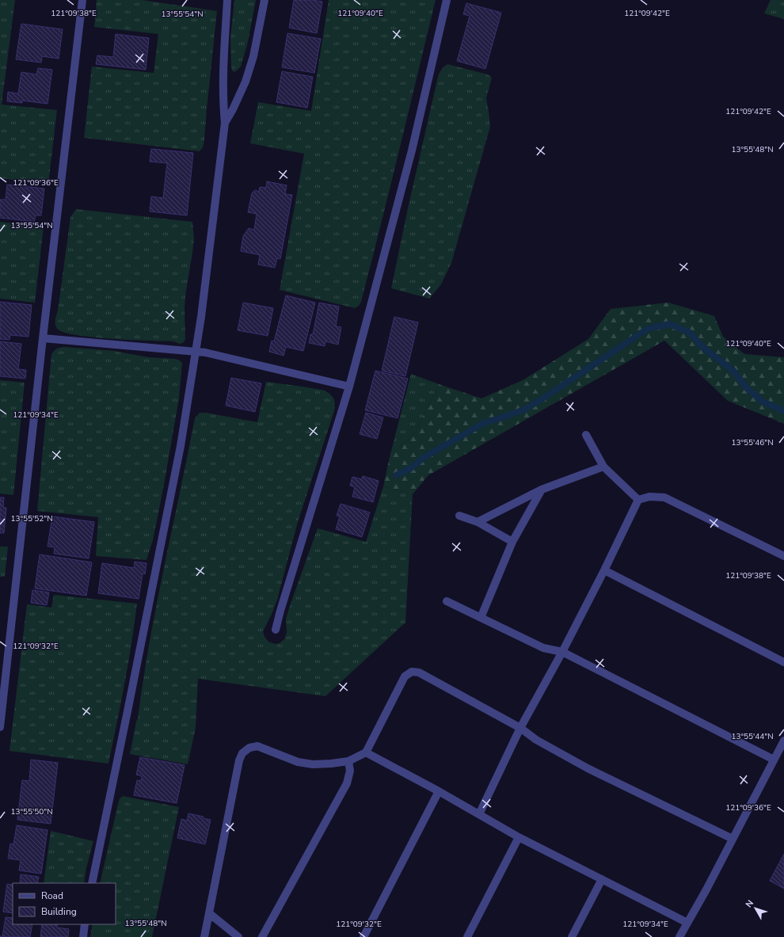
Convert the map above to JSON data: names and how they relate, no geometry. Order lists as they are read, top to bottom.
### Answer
{
  "legend": ["Road", "Building"],
  "north": "top left",
  "coordinates": [
    "121°09'38\"E",
    "121°09'40\"E",
    "121°09'42\"E",
    "13°55'54\"N",
    "13°55'48\"N",
    "121°09'36\"E",
    "121°09'34\"E",
    "13°55'46\"N",
    "13°55'52\"N",
    "121°09'32\"E",
    "13°55'44\"N",
    "13°55'50\"N"
  ]
}
